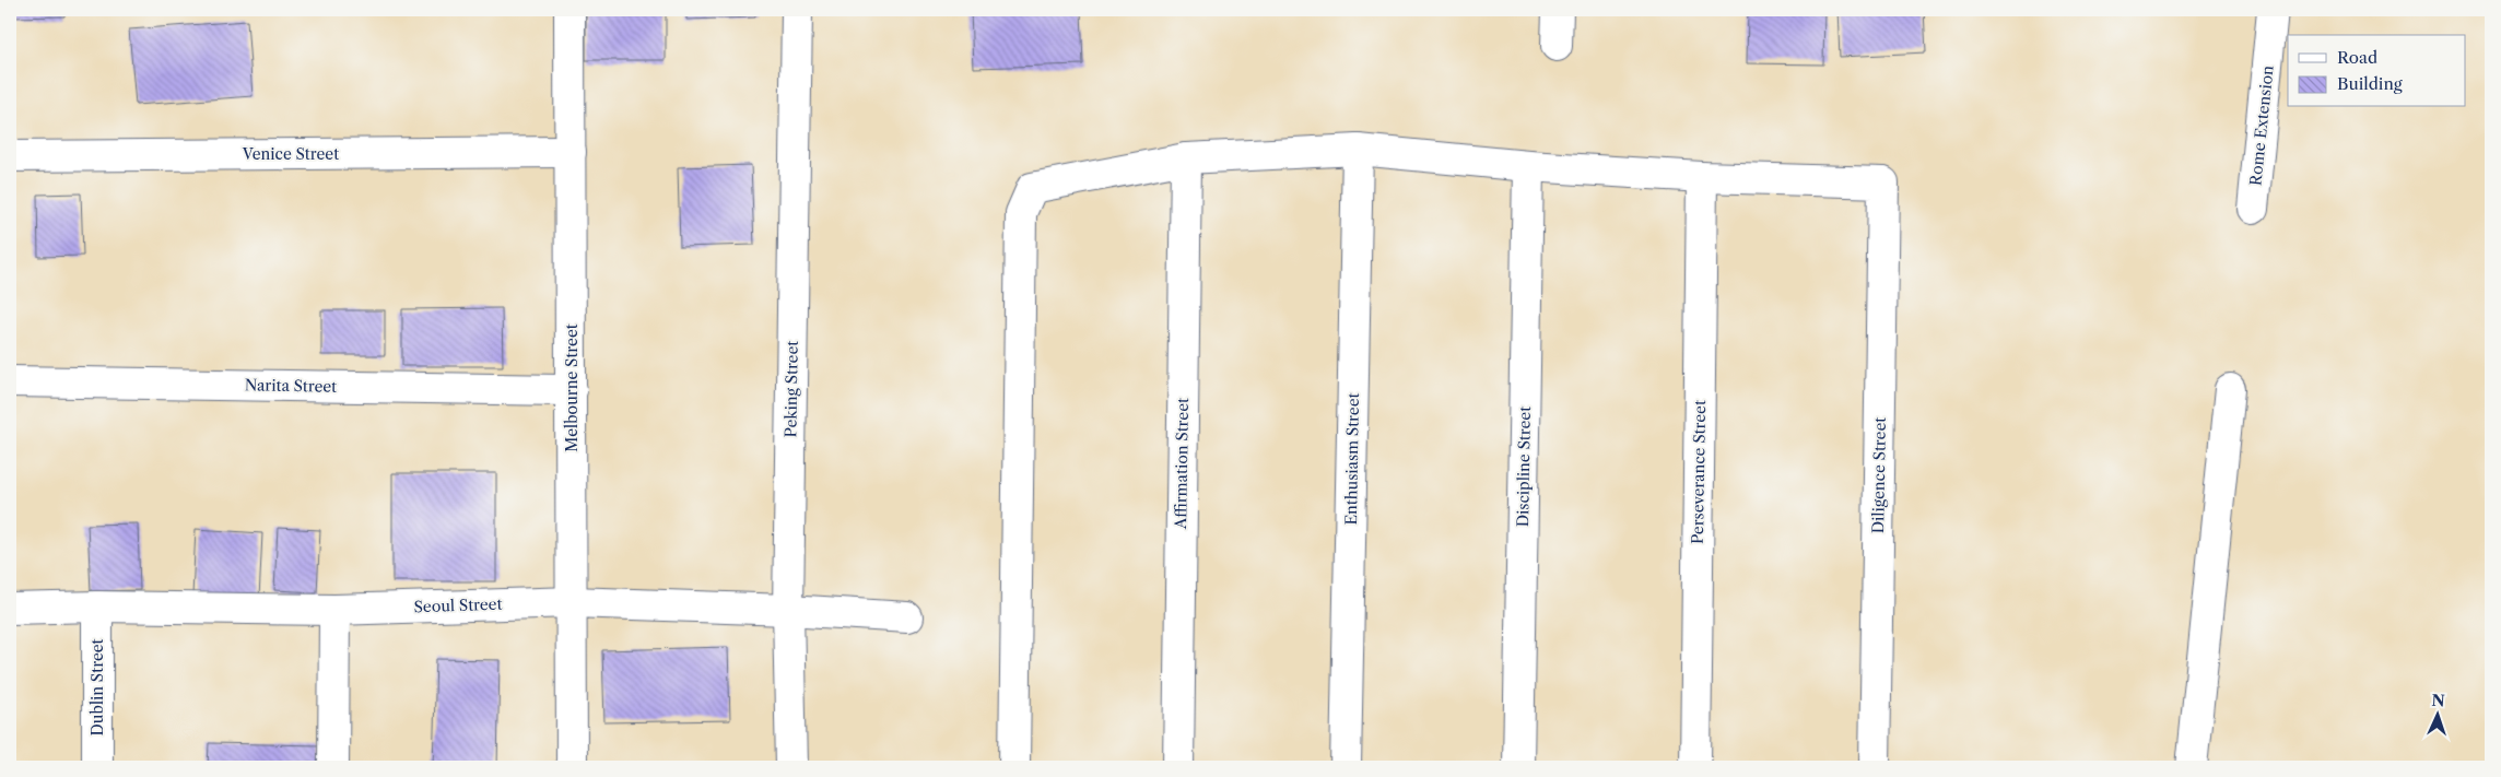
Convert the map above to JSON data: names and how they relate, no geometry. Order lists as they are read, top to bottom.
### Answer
{
  "streets": {
    "street": [
      "Rome Extension",
      "Venice Street",
      "Narita Street",
      "Melbourne Street",
      "Peking Street",
      "Enthusiasm Street",
      "Affirmation Street",
      "Discipline Street",
      "Perseverance Street",
      "Diligence Street",
      "Seoul Street",
      "Dublin Street"
    ]
  },
  "crossings": [
    ["Venice Street", "Melbourne Street"],
    ["Narita Street", "Melbourne Street"],
    ["Melbourne Street", "Seoul Street"],
    ["Peking Street", "Seoul Street"],
    ["Perseverance Street", "Diligence Street"],
    ["Seoul Street", "Dublin Street"]
  ],
  "legend": ["Road", "Building"],
  "north": "top"
}
